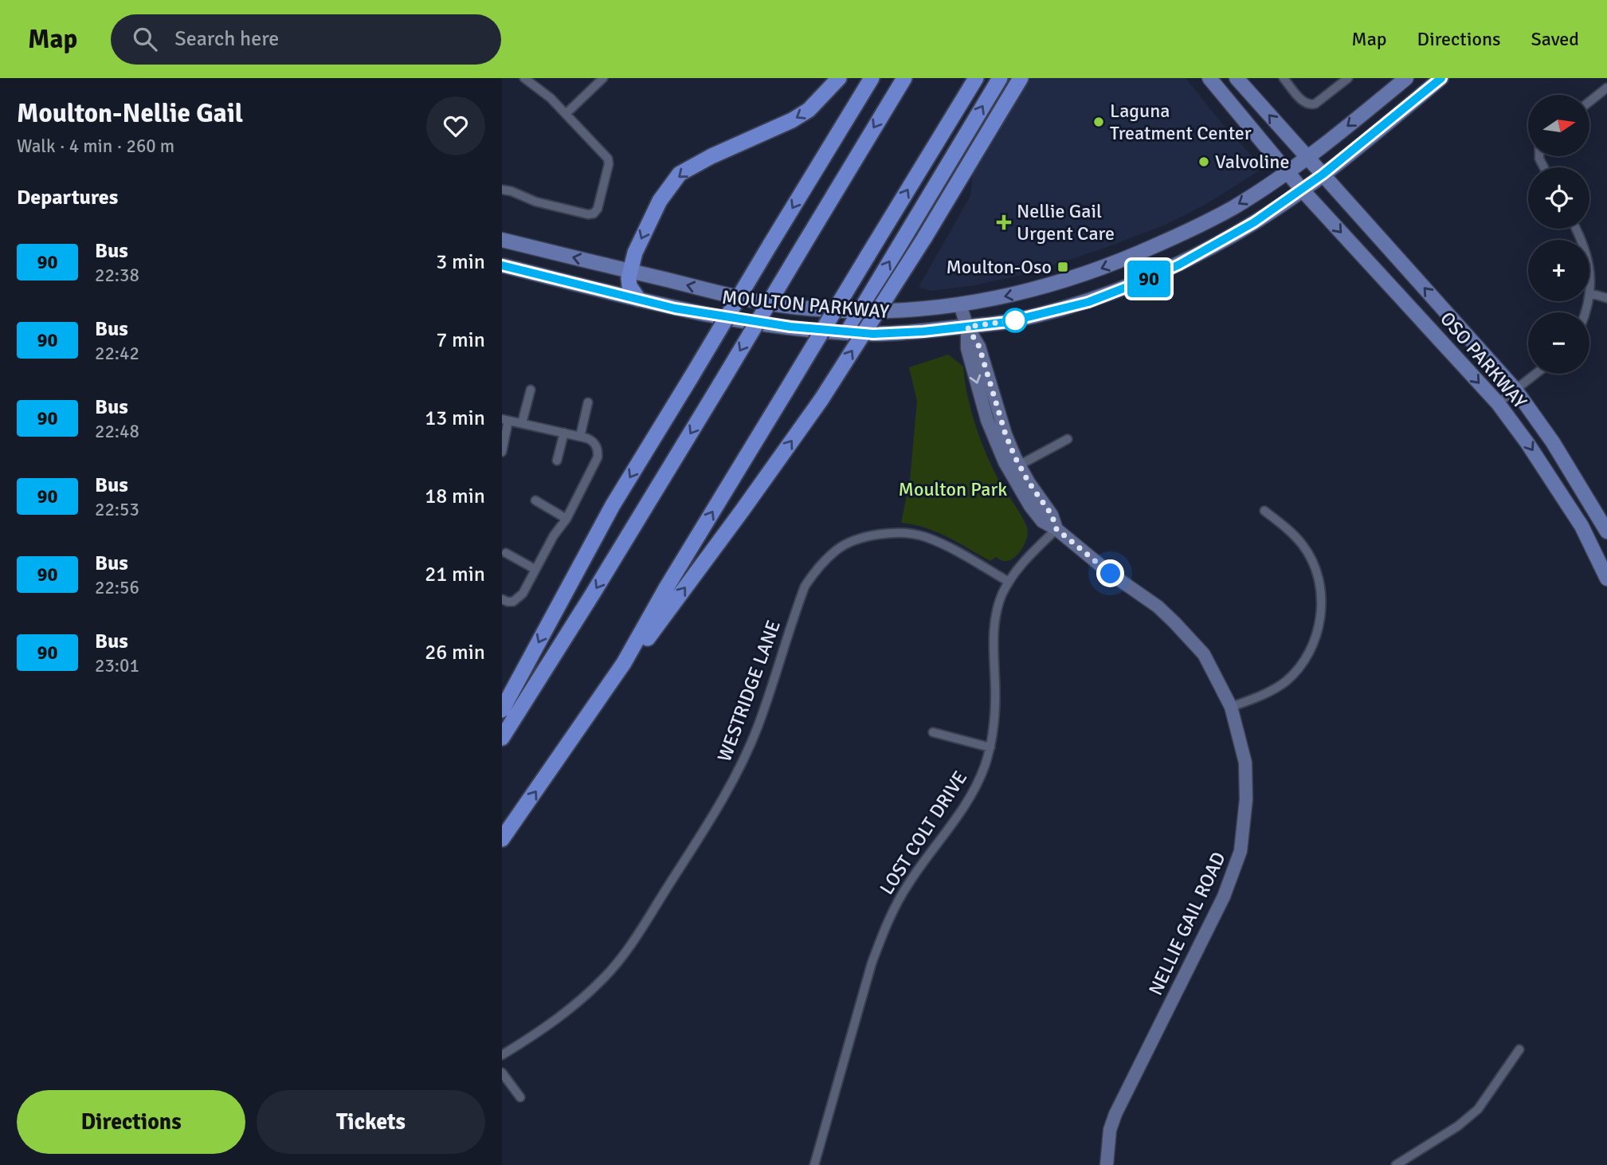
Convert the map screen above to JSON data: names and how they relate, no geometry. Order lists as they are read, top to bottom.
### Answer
{
  "streets": {
    "main road": ["MOULTON PARKWAY", "OSO PARKWAY"],
    "street": ["WESTRIDGE LANE", "LOST COLT DRIVE", "NELLIE GAIL ROAD"]
  },
  "crossings": [
    ["MOULTON PARKWAY", "OSO PARKWAY"],
    ["MOULTON PARKWAY", "NELLIE GAIL ROAD"],
    ["WESTRIDGE LANE", "LOST COLT DRIVE"],
    ["LOST COLT DRIVE", "NELLIE GAIL ROAD"]
  ],
  "parks": ["Moulton Park"],
  "places": {
    "other": ["Laguna Treatment Center", "Valvoline"],
    "health": ["Nellie Gail Urgent Care"],
    "transit": ["Moulton-Oso"]
  },
  "lines": ["bus line 90"],
  "north": "right",
  "page": {
    "header": "Map",
    "search": "Search here",
    "nav": ["Map", "Directions", "Saved"],
    "heading": [
      ["Moulton-Nellie Gail", "Walk · 4 min · 260 m"],
      "Departures"
    ],
    "on_map": "90",
    "map_buttons": ["+", "−"],
    "list": [
      {
        "mark": "90",
        "name": "Bus",
        "note": "22:38",
        "value": "3 min"
      },
      {
        "mark": "90",
        "name": "Bus",
        "note": "22:42",
        "value": "7 min"
      },
      {
        "mark": "90",
        "name": "Bus",
        "note": "22:48",
        "value": "13 min"
      },
      {
        "mark": "90",
        "name": "Bus",
        "note": "22:53",
        "value": "18 min"
      },
      {
        "mark": "90",
        "name": "Bus",
        "note": "22:56",
        "value": "21 min"
      },
      {
        "mark": "90",
        "name": "Bus",
        "note": "23:01",
        "value": "26 min"
      }
    ],
    "buttons": ["Directions", "Tickets"]
  }
}
